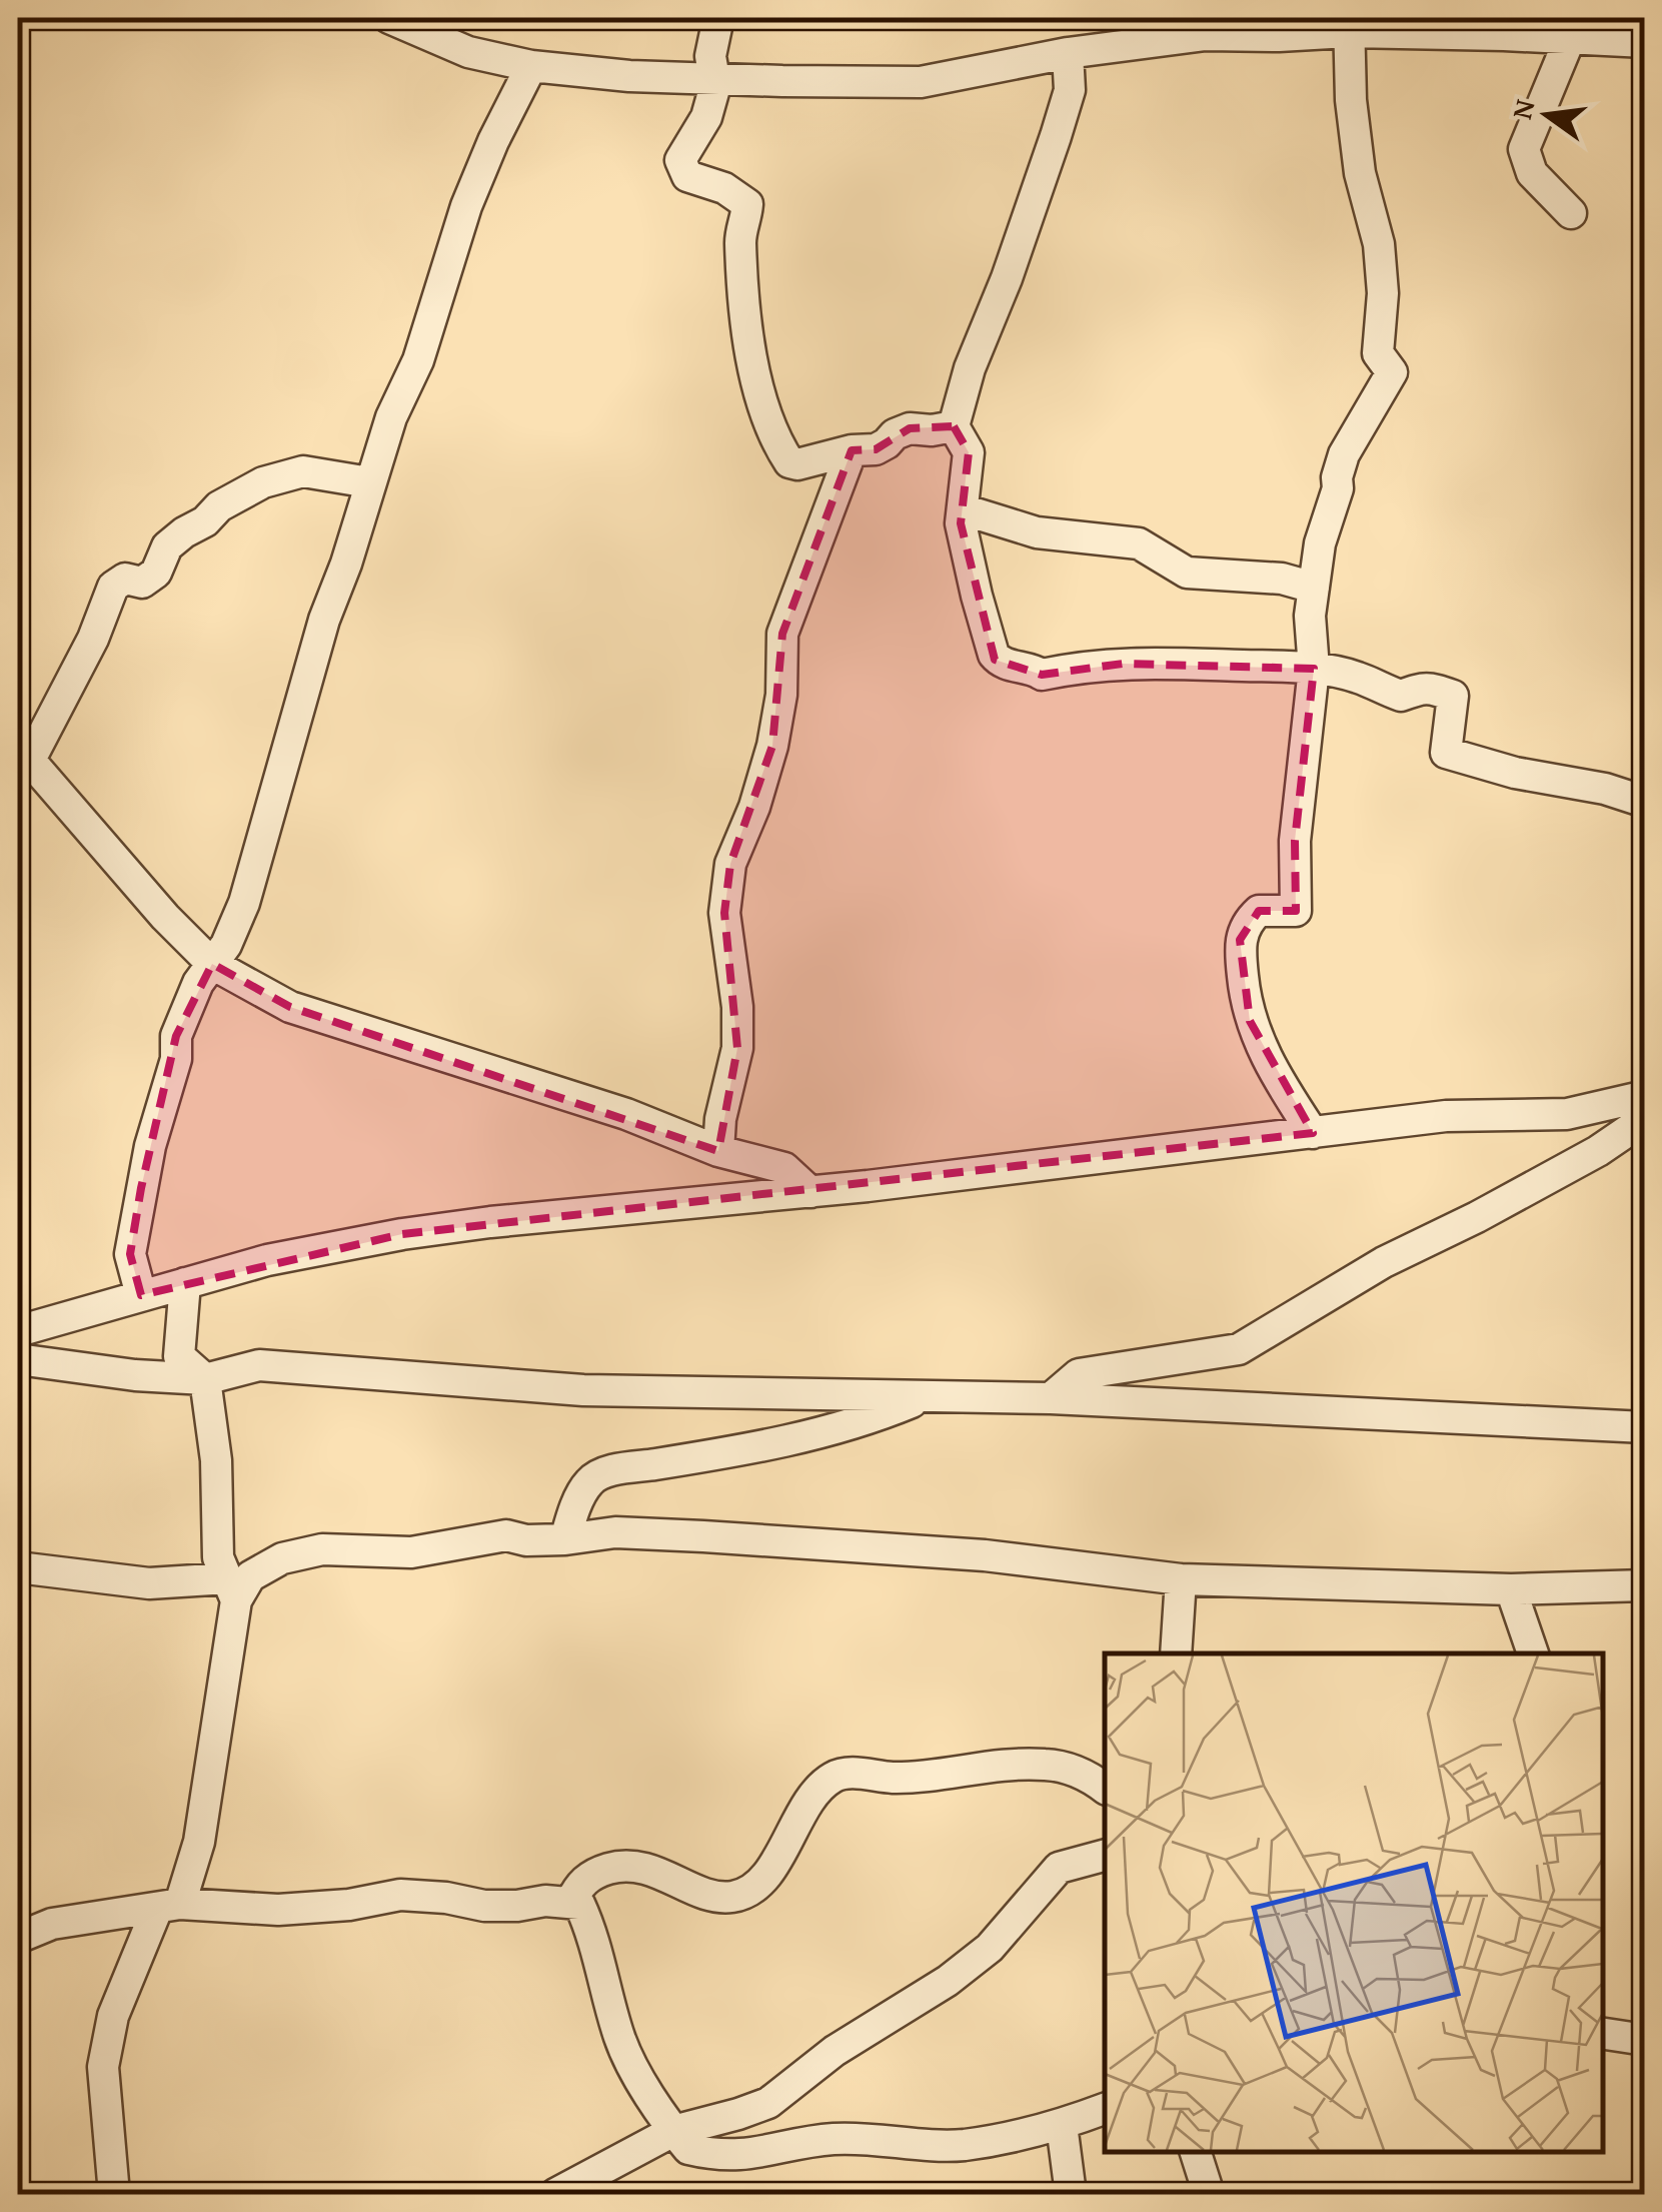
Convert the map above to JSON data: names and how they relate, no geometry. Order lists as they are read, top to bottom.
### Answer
{
  "north": "left"
}
